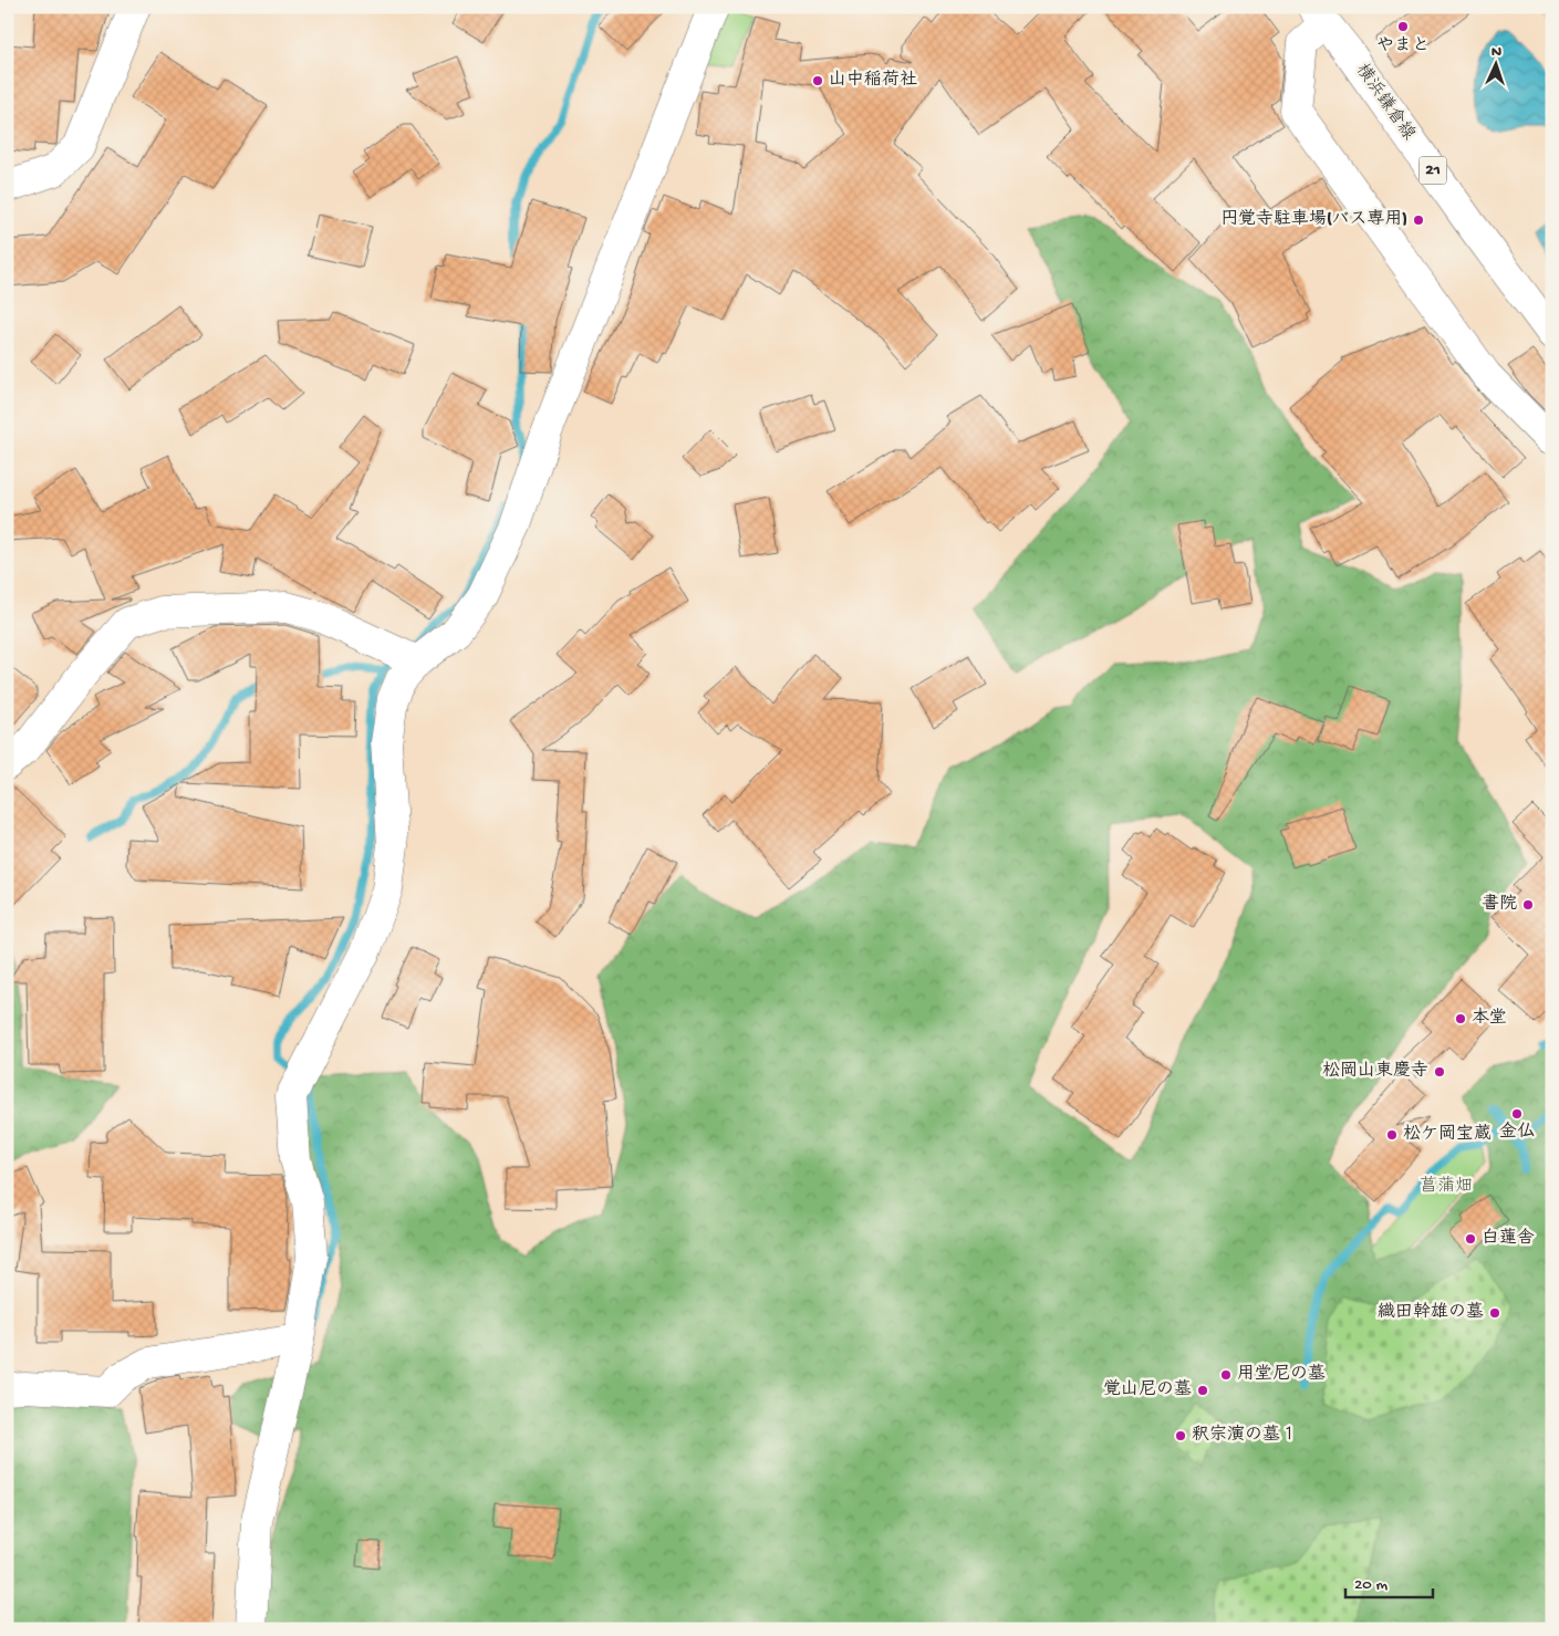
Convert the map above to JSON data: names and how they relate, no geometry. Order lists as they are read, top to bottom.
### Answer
{
  "streets": {
    "street": ["横浜鎌倉線", "21"]
  },
  "parks": ["菖蒲畑"],
  "places": [
    "やまと",
    "山中稲荷社",
    "円覚寺駐車場(バス専用)",
    "書院",
    "本堂",
    "松岡山東慶寺",
    "金仏",
    "松ケ岡宝蔵",
    "白蓮舎",
    "織田幹雄の墓",
    "用堂尼の墓",
    "覚山尼の墓",
    "釈宗演の墓１"
  ],
  "scale_bar": "20 m",
  "north": "top"
}
